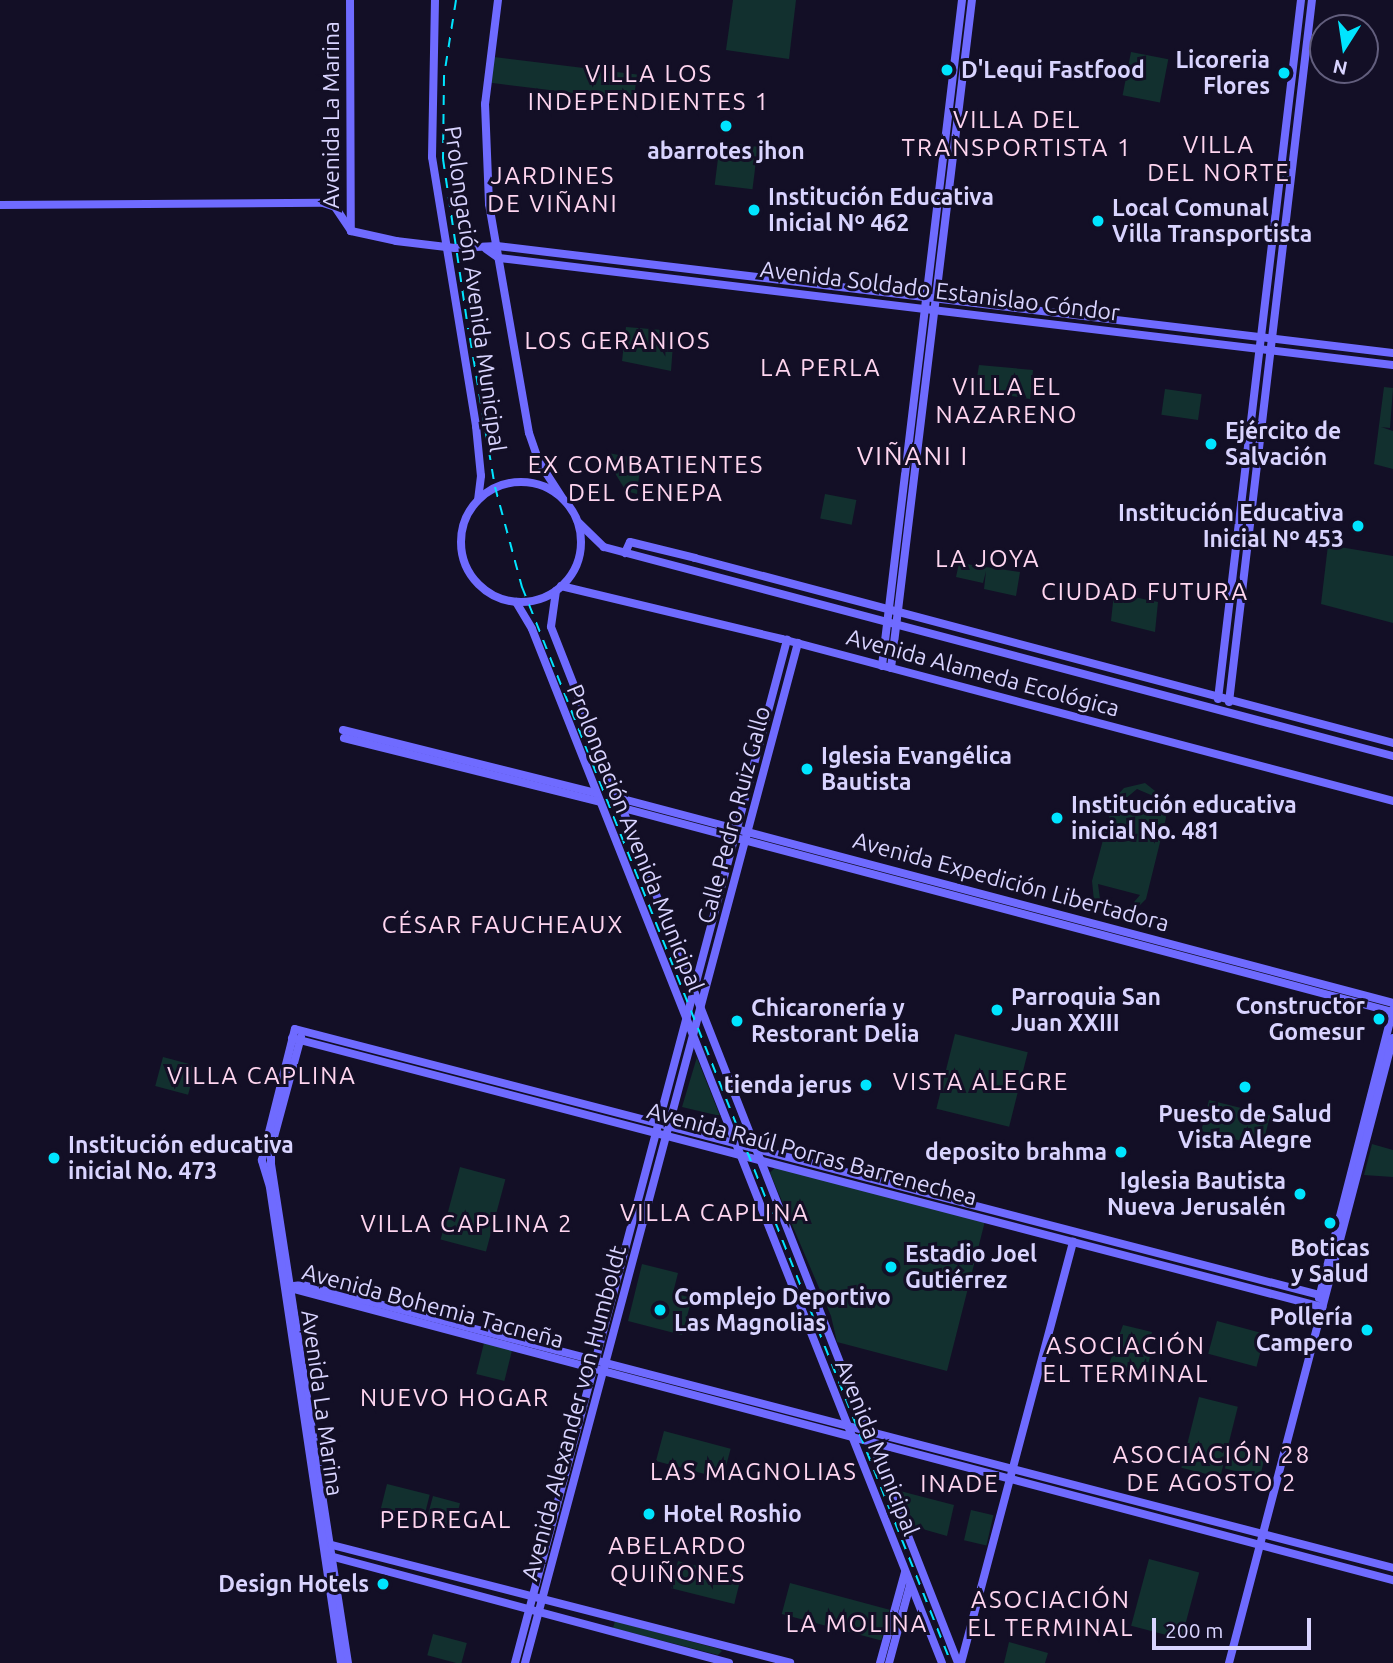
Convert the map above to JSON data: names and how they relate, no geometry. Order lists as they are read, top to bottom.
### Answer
{
  "streets": {
    "street": [
      "Avenida La Marina",
      "Prolongación Avenida Municipal",
      "Avenida Soldado Estanislao Cóndor",
      "Avenida Alameda Ecológica",
      "Calle Pedro Ruiz Gallo",
      "Avenida Expedición Libertadora",
      "Avenida Raúl Porras Barrenechea",
      "Avenida Bohemia Tacneña",
      "Avenida Alexander von Humboldt",
      "Avenida Municipal"
    ]
  },
  "crossings": [
    ["Avenida La Marina", "Avenida Soldado Estanislao Cóndor"],
    ["Avenida La Marina", "Avenida Raúl Porras Barrenechea"],
    ["Avenida La Marina", "Avenida Bohemia Tacneña"],
    ["Prolongación Avenida Municipal", "Avenida Soldado Estanislao Cóndor"],
    ["Prolongación Avenida Municipal", "Avenida Alameda Ecológica"],
    ["Prolongación Avenida Municipal", "Calle Pedro Ruiz Gallo"],
    ["Prolongación Avenida Municipal", "Avenida Expedición Libertadora"],
    ["Prolongación Avenida Municipal", "Avenida Alexander von Humboldt"],
    ["Prolongación Avenida Municipal", "Avenida Municipal"],
    ["Avenida Alameda Ecológica", "Calle Pedro Ruiz Gallo"],
    ["Calle Pedro Ruiz Gallo", "Avenida Expedición Libertadora"],
    ["Calle Pedro Ruiz Gallo", "Avenida Alexander von Humboldt"],
    ["Avenida Raúl Porras Barrenechea", "Avenida Alexander von Humboldt"],
    ["Avenida Raúl Porras Barrenechea", "Avenida Municipal"],
    ["Avenida Bohemia Tacneña", "Avenida Alexander von Humboldt"],
    ["Avenida Bohemia Tacneña", "Avenida Municipal"],
    ["Avenida Alexander von Humboldt", "Avenida Municipal"]
  ],
  "districts": [
    "VILLA LOS INDEPENDIENTES 1",
    "VILLA DEL TRANSPORTISTA 1",
    "VILLA DEL NORTE",
    "JARDINES DE VIÑANI",
    "LOS GERANIOS",
    "LA PERLA",
    "VILLA EL NAZARENO",
    "VIÑANI I",
    "EX COMBATIENTES DEL CENEPA",
    "LA JOYA",
    "CIUDAD FUTURA",
    "CÉSAR FAUCHEAUX",
    "VILLA CAPLINA",
    "VISTA ALEGRE",
    "VILLA CAPLINA",
    "VILLA CAPLINA 2",
    "ASOCIACIÓN EL TERMINAL",
    "NUEVO HOGAR",
    "ASOCIACIÓN 28 DE AGOSTO 2",
    "LAS MAGNOLIAS",
    "INADE",
    "PEDREGAL",
    "ABELARDO QUIÑONES",
    "ASOCIACIÓN EL TERMINAL",
    "LA MOLINA"
  ],
  "places": [
    "D'Lequi Fastfood",
    "Licoreria Flores",
    "abarrotes jhon",
    "Institución Educativa Inicial Nº 462",
    "Local Comunal Villa Transportista",
    "Ejército de Salvación",
    "Institución Educativa Inicial Nº 453",
    "Iglesia Evangélica Bautista",
    "Institución educativa inicial No. 481",
    "Parroquia San Juan XXIII",
    "Constructor Gomesur",
    "Chicaronería y Restorant Delia",
    "tienda jerus",
    "Puesto de Salud Vista Alegre",
    "deposito brahma",
    "Institución educativa inicial No. 473",
    "Iglesia Bautista Nueva Jerusalén",
    "Boticas y Salud",
    "Estadio Joel Gutiérrez",
    "Complejo Deportivo Las Magnolias",
    "Pollería Campero",
    "Hotel Roshio",
    "Design Hotels"
  ],
  "scale_bar": "200 m",
  "north": "bottom"
}
